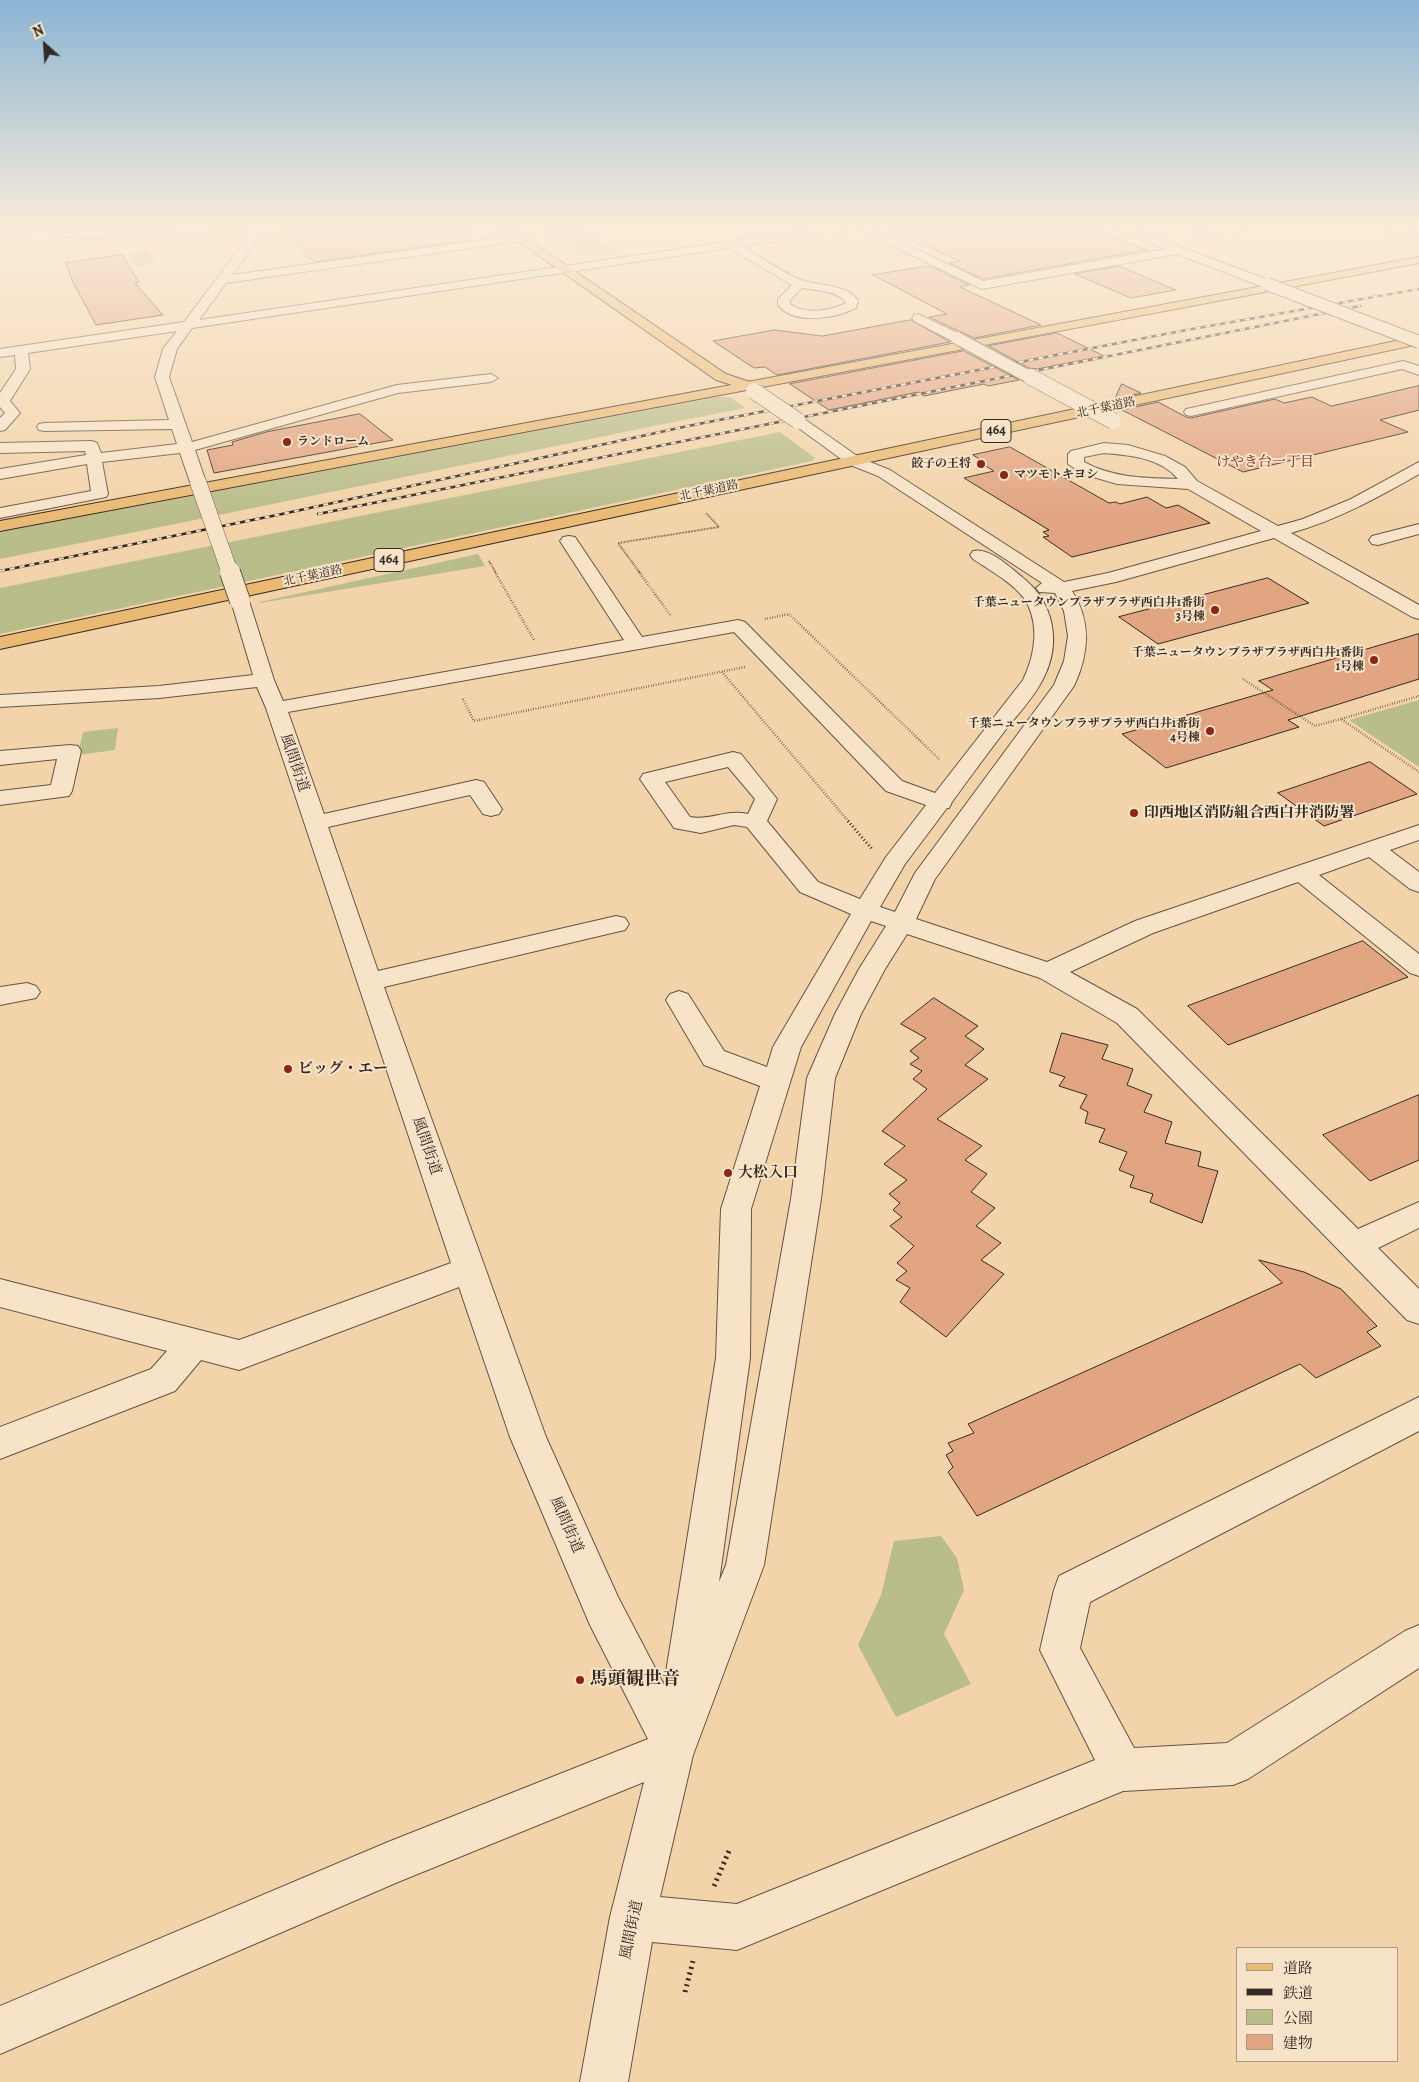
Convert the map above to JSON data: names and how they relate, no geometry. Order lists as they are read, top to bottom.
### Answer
{
  "streets": {
    "main road": ["北千葉道路", "464"],
    "street": ["風間街道"]
  },
  "districts": ["けやき台一丁目"],
  "places": [
    "ランドローム",
    "餃子の王将",
    "マツモトキヨシ",
    "千葉ニュータウンプラザプラザ西白井1番街 3号棟",
    "千葉ニュータウンプラザプラザ西白井1番街 1号棟",
    "千葉ニュータウンプラザプラザ西白井1番街 4号棟",
    "印西地区消防組合西白井消防署",
    "ビッグ・エー",
    "大松入口",
    "馬頭観世音"
  ],
  "legend": [
    "道路",
    "鉄道",
    "公園",
    "建物"
  ],
  "north": "top left"
}
